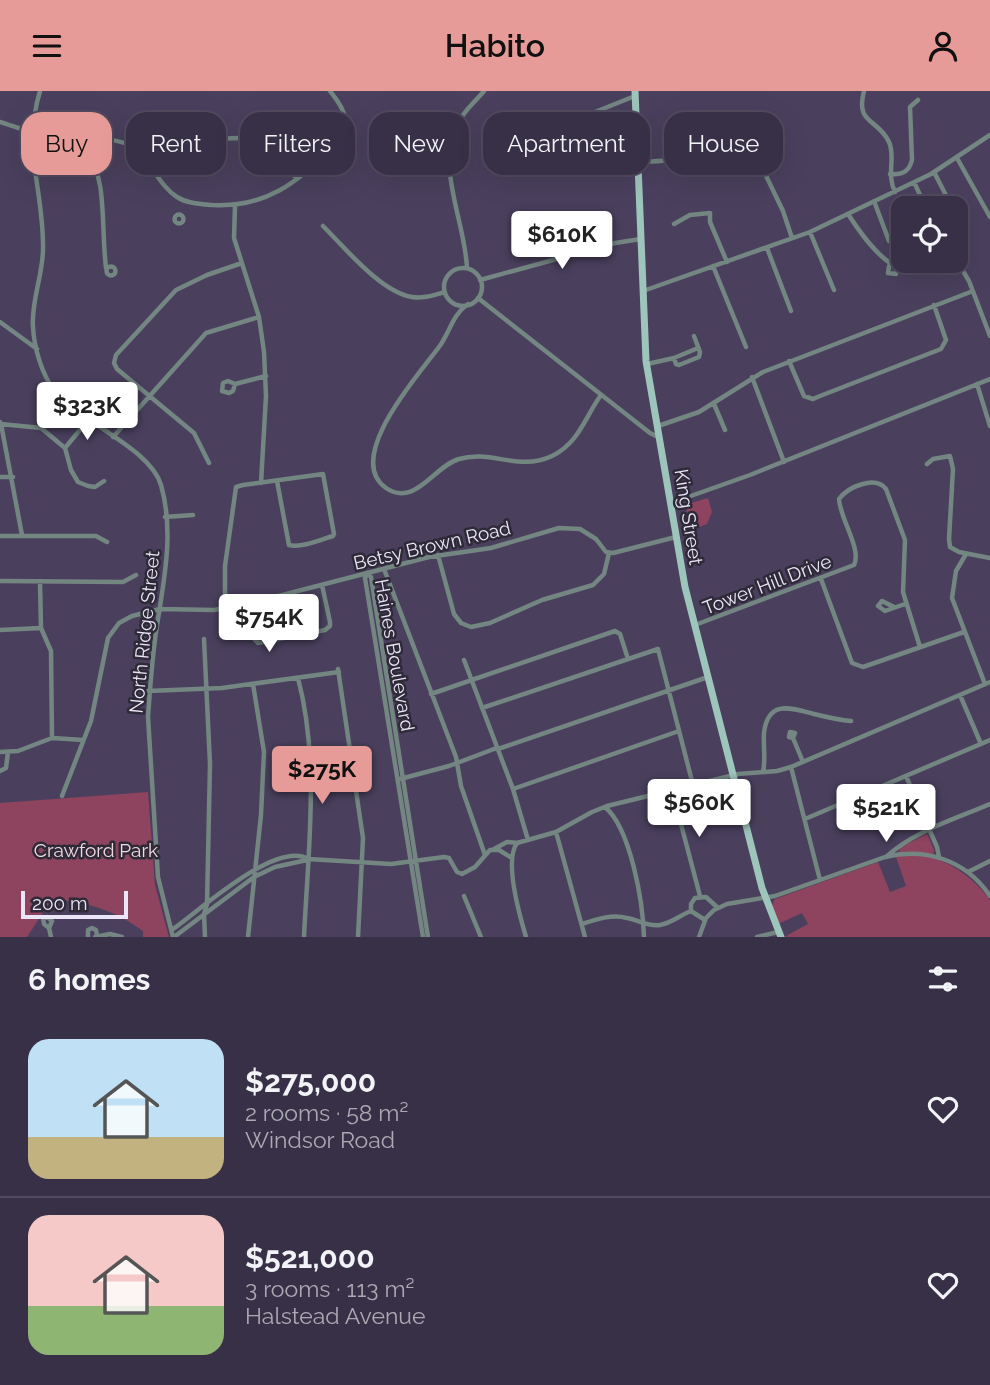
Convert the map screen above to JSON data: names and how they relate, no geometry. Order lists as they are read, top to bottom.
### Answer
{
  "streets": {
    "main road": ["King Street"],
    "street": [
      "Betsy Brown Road",
      "Tower Hill Drive",
      "North Ridge Street",
      "Haines Boulevard"
    ]
  },
  "crossings": [
    ["King Street", "Tower Hill Drive"],
    ["Betsy Brown Road", "North Ridge Street"],
    ["Betsy Brown Road", "Haines Boulevard"]
  ],
  "parks": ["Crawford Park"],
  "scale_bar": "200 m",
  "page": {
    "header": "Habito",
    "chip": [
      "Buy",
      "Rent",
      "Filters",
      "New",
      "Apartment",
      "House"
    ],
    "price": [
      "$610K",
      "$323K",
      "$754K",
      "$275K",
      "$560K",
      "$521K"
    ],
    "scale": "200 m",
    "heading": "6 homes",
    "list": [
      {
        "name": "$275,000",
        "note": "2 rooms · 58 m² · Windsor Road"
      },
      {
        "name": "$521,000",
        "note": "3 rooms · 113 m² · Halstead Avenue"
      }
    ]
  }
}
